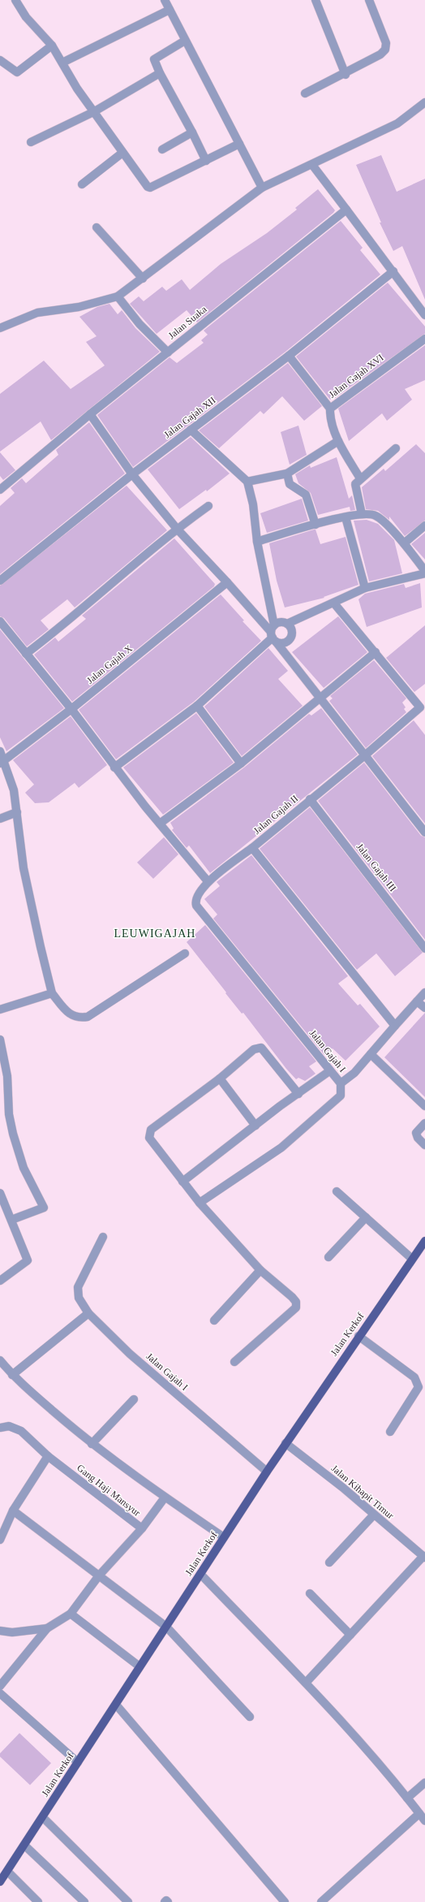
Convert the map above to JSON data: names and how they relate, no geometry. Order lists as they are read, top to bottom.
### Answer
{
  "streets": {
    "main road": ["Jalan Kerkof"],
    "street": [
      "Jalan Suaka",
      "Jalan Gajah XVI",
      "Jalan Gajah XII",
      "Jalan Gajah X",
      "Jalan Gajah II",
      "Jalan Gajah III",
      "Jalan Gajah I",
      "Gang Haji Mansyur",
      "Jalan Kihapit Timur"
    ]
  },
  "crossings": [
    ["Jalan Gajah II", "Jalan Gajah III"],
    ["Jalan Gajah I", "Jalan Kerkof"],
    ["Jalan Kerkof", "Jalan Kihapit Timur"]
  ],
  "districts": ["LEUWIGAJAH"]
}
